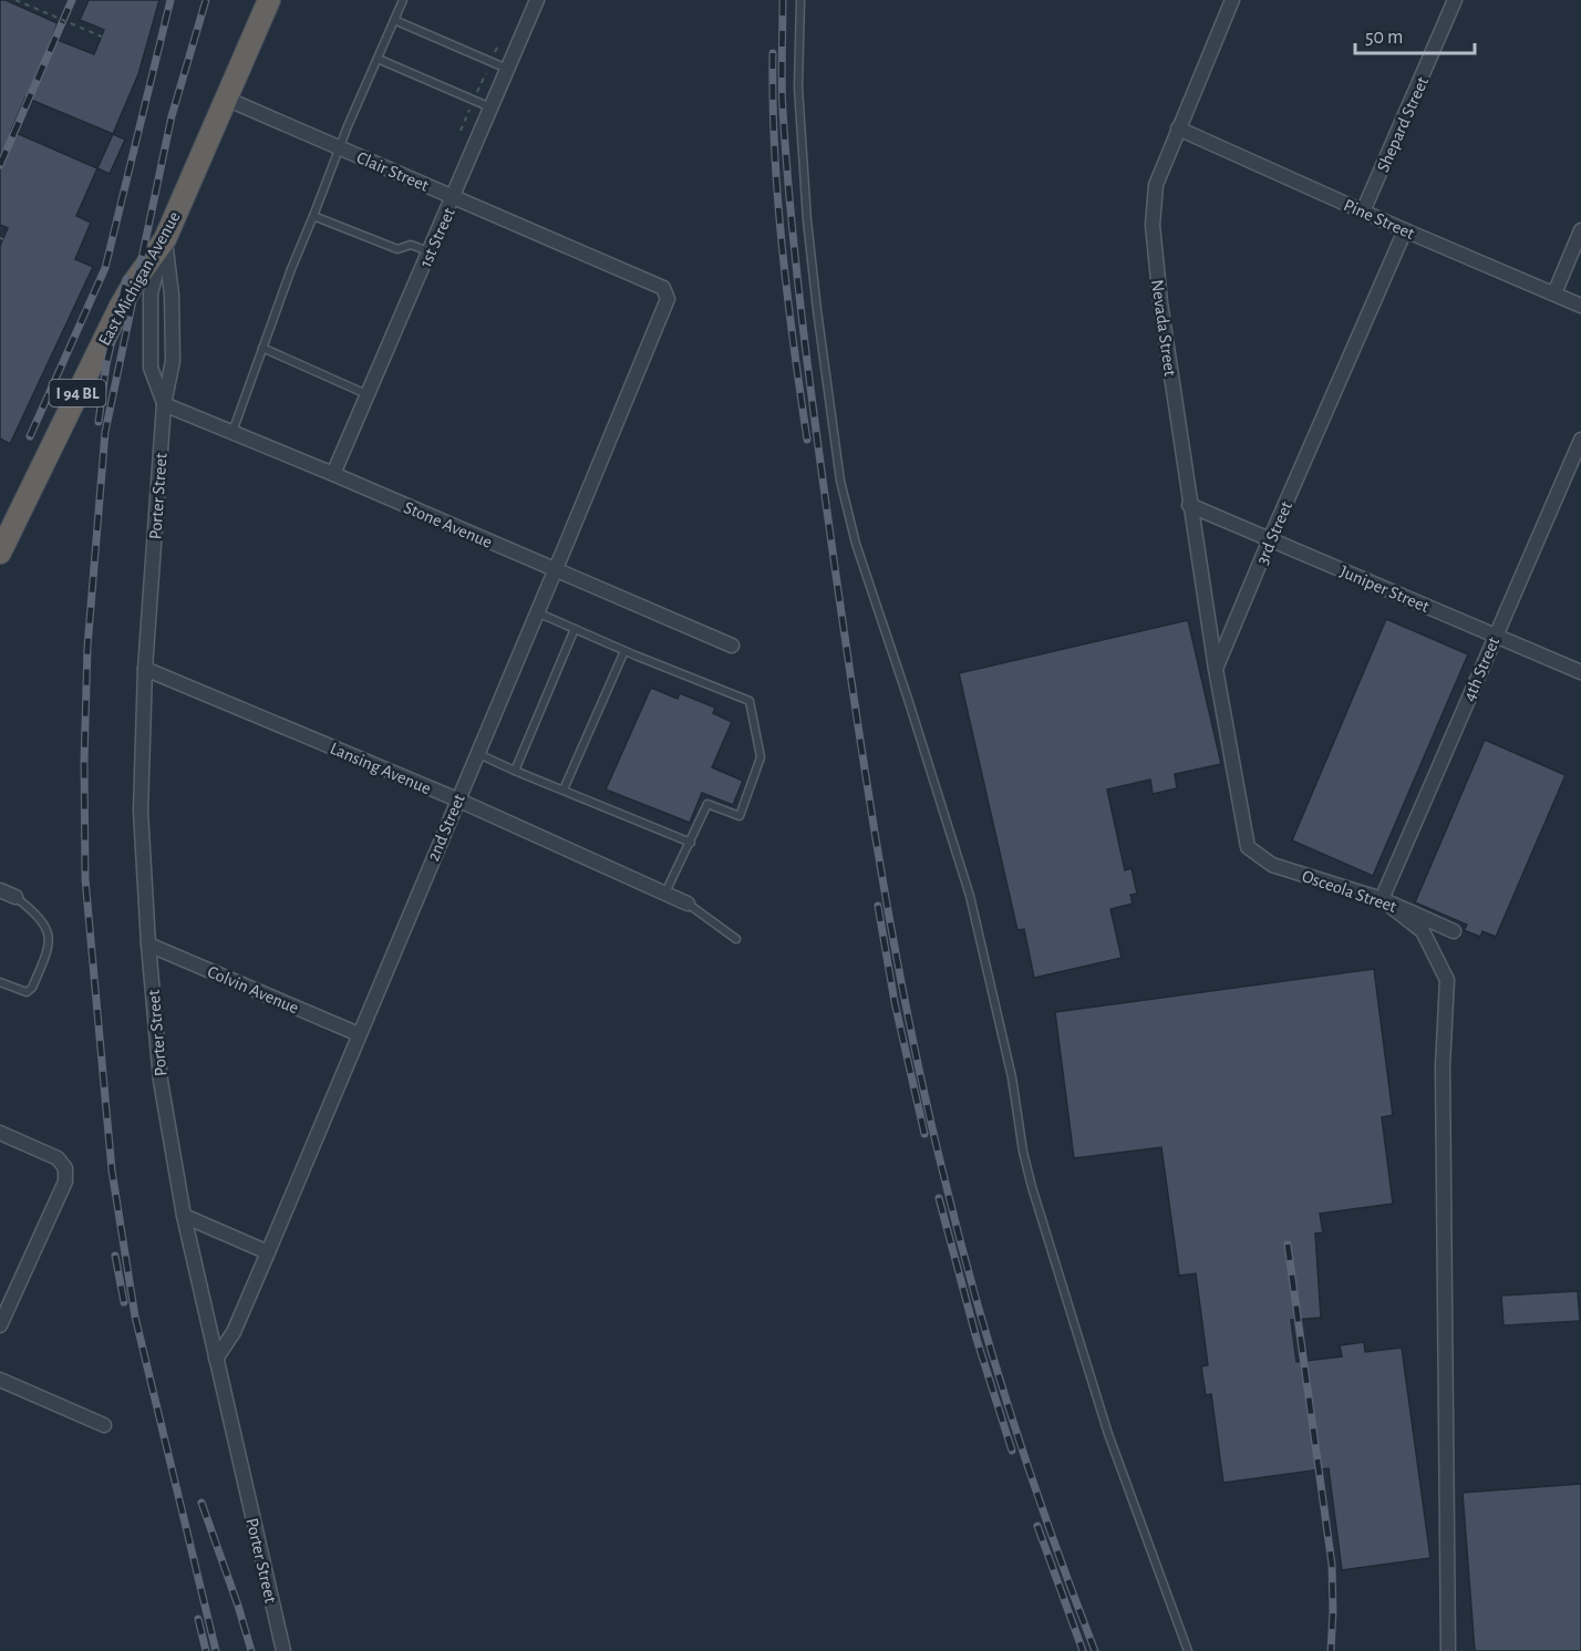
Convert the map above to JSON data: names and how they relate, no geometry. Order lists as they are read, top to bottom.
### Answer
{
  "streets": {
    "highway": ["East Michigan Avenue", "I 94 BL"],
    "street": [
      "Shepard Street",
      "Clair Street",
      "Pine Street",
      "1st Street",
      "Nevada Street",
      "Porter Street",
      "Stone Avenue",
      "3rd Street",
      "Juniper Street",
      "4th Street",
      "Lansing Avenue",
      "2nd Street",
      "Osceola Street",
      "Colvin Avenue"
    ]
  },
  "crossings": [
    ["Shepard Street", "Pine Street"],
    ["Clair Street", "1st Street"],
    ["Clair Street", "East Michigan Avenue"],
    ["Clair Street", "2nd Street"],
    ["Pine Street", "Nevada Street"],
    ["Pine Street", "3rd Street"],
    ["1st Street", "Stone Avenue"],
    ["East Michigan Avenue", "Porter Street"],
    ["Nevada Street", "3rd Street"],
    ["Nevada Street", "Juniper Street"],
    ["Nevada Street", "Osceola Street"],
    ["Porter Street", "Stone Avenue"],
    ["Porter Street", "Lansing Avenue"],
    ["Porter Street", "2nd Street"],
    ["Porter Street", "Colvin Avenue"],
    ["Stone Avenue", "2nd Street"],
    ["3rd Street", "Juniper Street"],
    ["3rd Street", "Osceola Street"],
    ["Juniper Street", "4th Street"],
    ["4th Street", "Osceola Street"],
    ["Lansing Avenue", "2nd Street"],
    ["2nd Street", "Colvin Avenue"]
  ],
  "scale_bar": "50 m"
}
